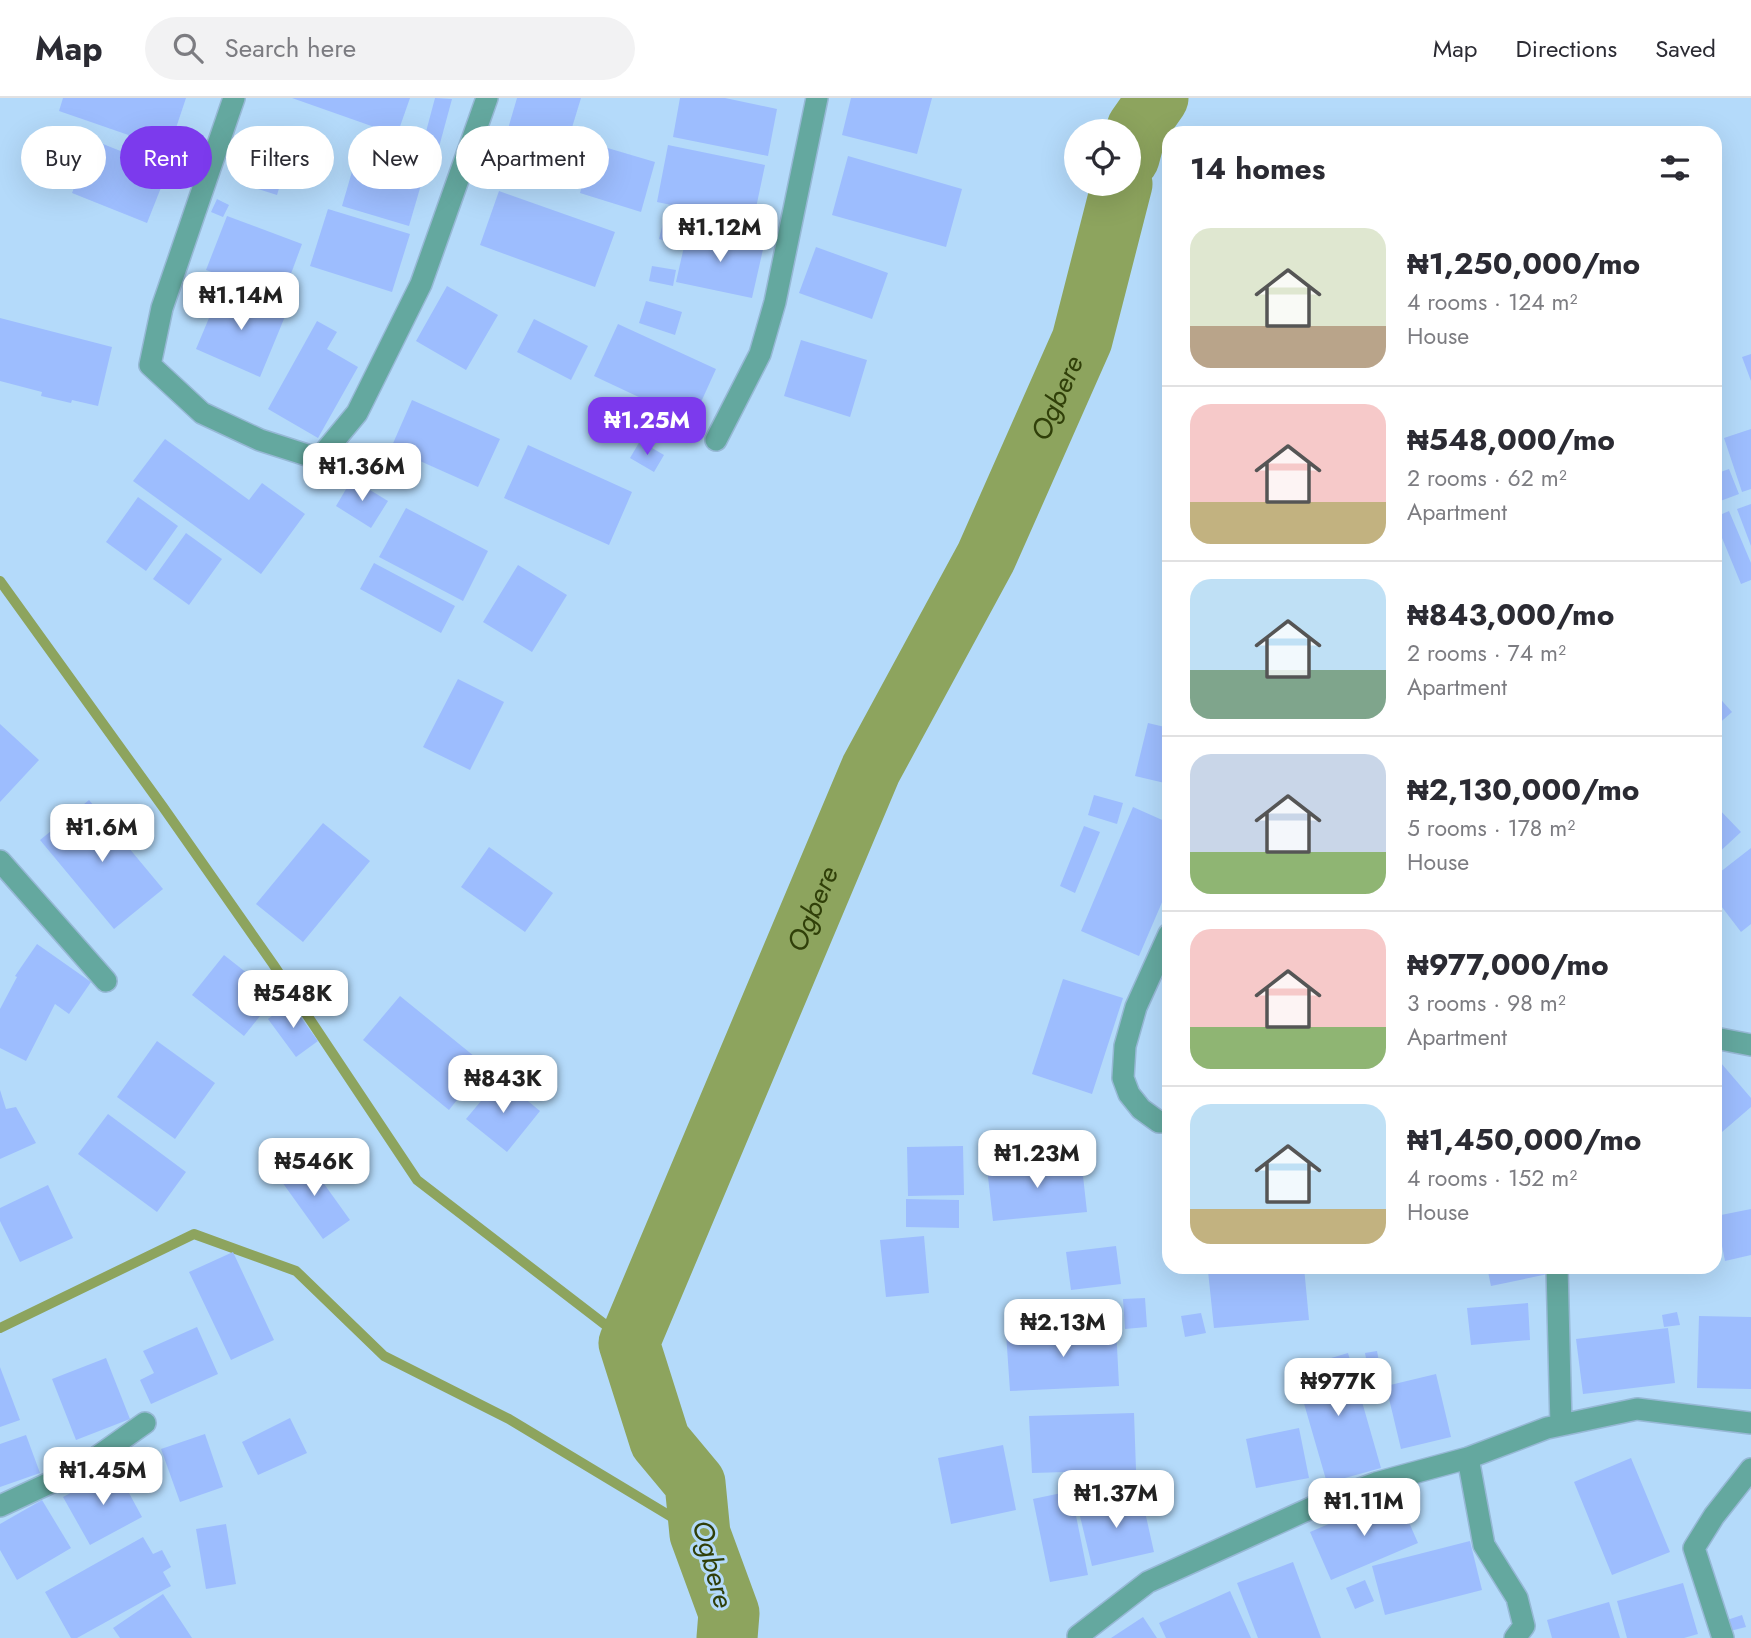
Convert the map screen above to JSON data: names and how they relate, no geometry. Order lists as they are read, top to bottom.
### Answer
{
  "water": ["Ogbere"],
  "page": {
    "header": "Map",
    "search": "Search here",
    "nav": ["Map", "Directions", "Saved"],
    "chip": [
      "Buy",
      "Rent",
      "Filters",
      "New",
      "Apartment"
    ],
    "heading": "14 homes",
    "price": [
      "₦1.12M",
      "₦1.14M",
      "₦1.25M",
      "₦1.36M",
      "₦1.6M",
      "₦548K",
      "₦843K",
      "₦1.23M",
      "₦546K",
      "₦2.13M",
      "₦977K",
      "₦1.45M",
      "₦1.37M",
      "₦1.11M"
    ],
    "list": [
      {
        "name": "₦1,250,000/mo",
        "note": "4 rooms · 124 m² · House"
      },
      {
        "name": "₦548,000/mo",
        "note": "2 rooms · 62 m² · Apartment"
      },
      {
        "name": "₦843,000/mo",
        "note": "2 rooms · 74 m² · Apartment"
      },
      {
        "name": "₦2,130,000/mo",
        "note": "5 rooms · 178 m² · House"
      },
      {
        "name": "₦977,000/mo",
        "note": "3 rooms · 98 m² · Apartment"
      },
      {
        "name": "₦1,450,000/mo",
        "note": "4 rooms · 152 m² · House"
      }
    ]
  }
}
